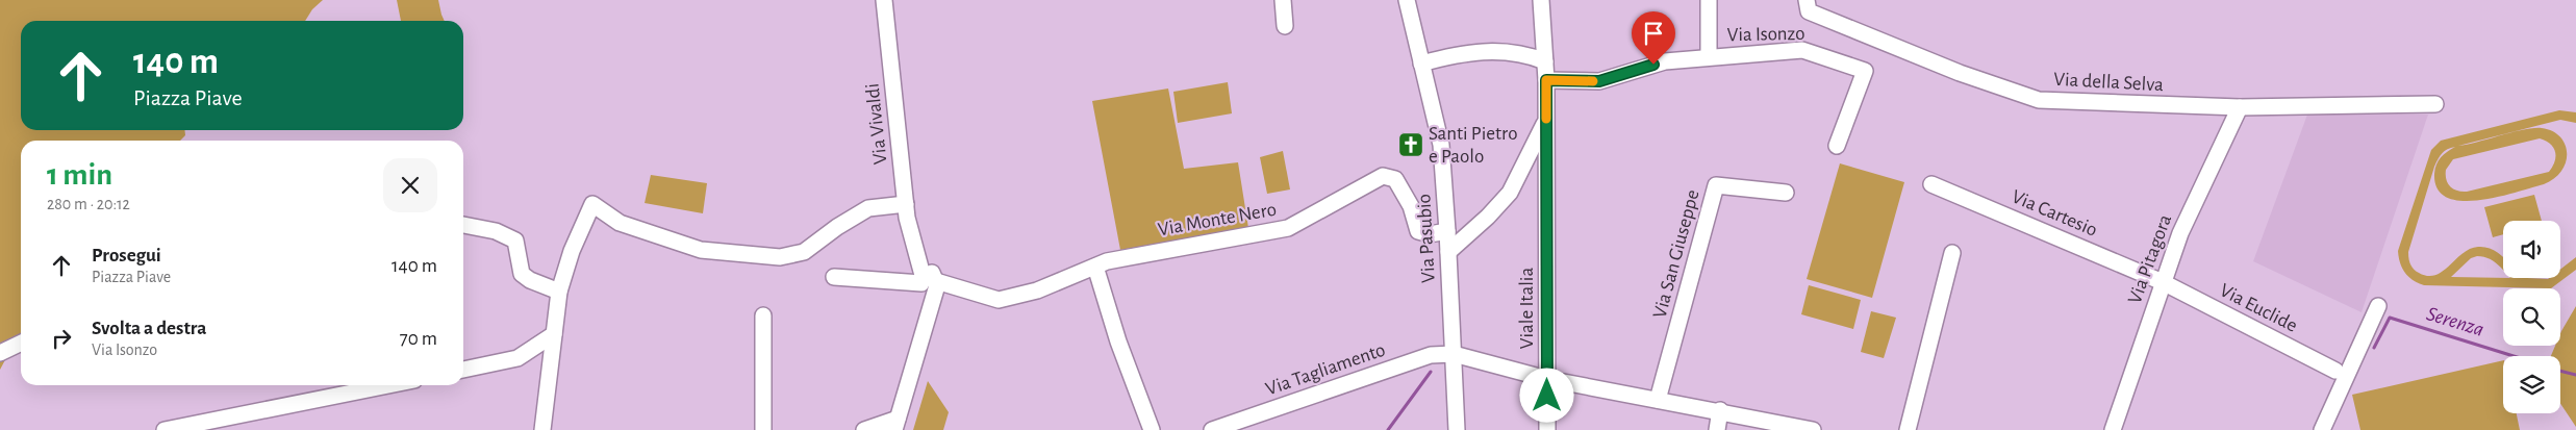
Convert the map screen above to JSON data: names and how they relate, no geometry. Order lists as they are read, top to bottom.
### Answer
{
  "streets": {
    "street": [
      "Via Isonzo",
      "Via della Selva",
      "Via Vivaldi",
      "Via Cartesio",
      "Via Monte Nero",
      "Via Pasubio",
      "Via San Giuseppe",
      "Via Pitagora",
      "Viale Italia",
      "Via Euclide",
      "Via Tagliamento"
    ]
  },
  "crossings": [
    ["Via Isonzo", "Viale Italia"],
    ["Via della Selva", "Via Pitagora"],
    ["Via Vivaldi", "Via Monte Nero"],
    ["Via Cartesio", "Via Pitagora"],
    ["Via Cartesio", "Via Euclide"],
    ["Via Monte Nero", "Via Pasubio"],
    ["Via Pasubio", "Via Tagliamento"],
    ["Via Pitagora", "Via Euclide"]
  ],
  "water": ["Serenza"],
  "places": {
    "church": ["Santi Pietro e Paolo"]
  },
  "page": {
    "turn": ["140 m", "Piazza Piave"],
    "heading": ["1 min", "280 m · 20:12"],
    "list": [
      {
        "name": "Prosegui",
        "note": "Piazza Piave",
        "value": "140 m"
      },
      {
        "name": "Svolta a destra",
        "note": "Via Isonzo",
        "value": "70 m"
      }
    ]
  }
}
